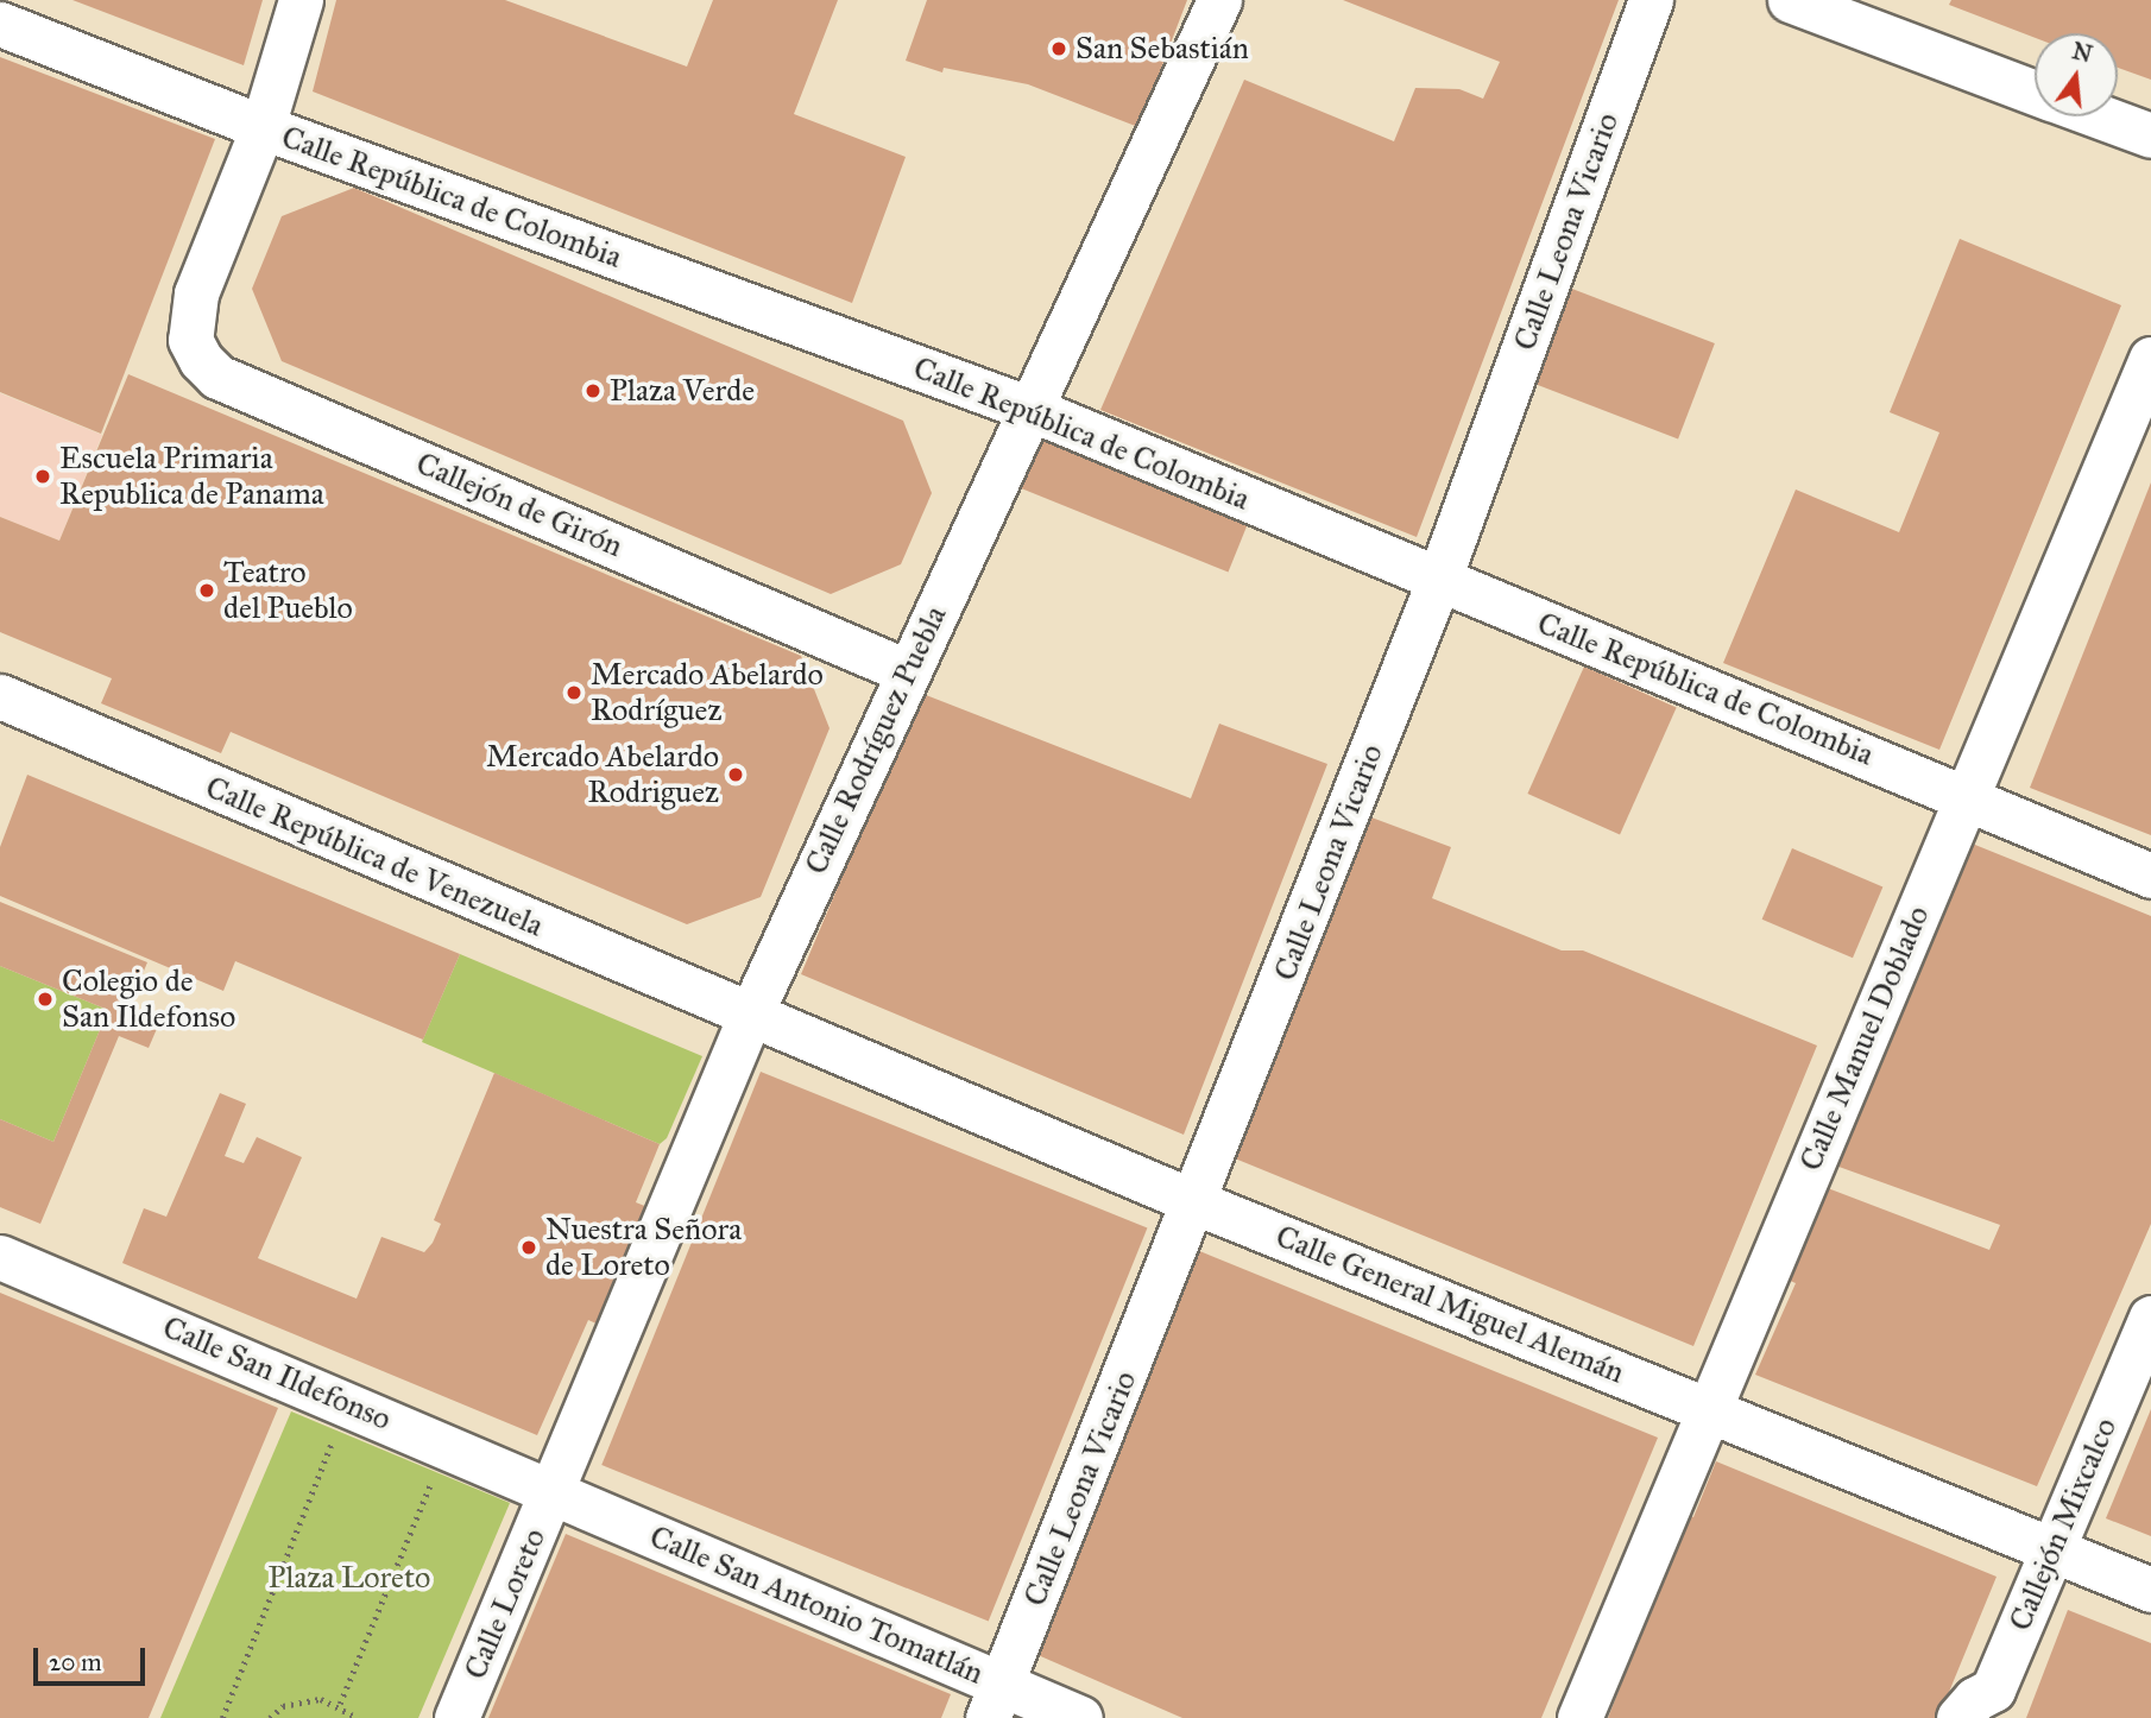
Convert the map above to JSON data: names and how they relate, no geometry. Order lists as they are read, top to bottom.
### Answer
{
  "streets": {
    "street": [
      "Calle República de Colombia",
      "Calle Leona Vicario",
      "Callejón de Girón",
      "Calle Rodríguez Puebla",
      "Calle República de Venezuela",
      "Calle Manuel Doblado",
      "Calle General Miguel Alemán",
      "Calle San Ildefonso",
      "Callejón Mixcalco",
      "Calle Loreto",
      "Calle San Antonio Tomatlán"
    ]
  },
  "crossings": [
    ["Calle República de Colombia", "Calle Leona Vicario"],
    ["Calle República de Colombia", "Callejón de Girón"],
    ["Calle República de Colombia", "Calle Rodríguez Puebla"],
    ["Calle República de Colombia", "Calle Manuel Doblado"],
    ["Calle Leona Vicario", "Calle General Miguel Alemán"],
    ["Calle Leona Vicario", "Calle San Antonio Tomatlán"],
    ["Callejón de Girón", "Calle Rodríguez Puebla"],
    ["Calle Rodríguez Puebla", "Calle República de Venezuela"],
    ["Calle Rodríguez Puebla", "Calle General Miguel Alemán"],
    ["Calle Rodríguez Puebla", "Calle San Ildefonso"],
    ["Calle Rodríguez Puebla", "Calle Loreto"],
    ["Calle Rodríguez Puebla", "Calle San Antonio Tomatlán"],
    ["Calle República de Venezuela", "Calle General Miguel Alemán"],
    ["Calle Manuel Doblado", "Calle General Miguel Alemán"],
    ["Calle General Miguel Alemán", "Callejón Mixcalco"],
    ["Calle San Ildefonso", "Calle Loreto"],
    ["Calle San Ildefonso", "Calle San Antonio Tomatlán"],
    ["Calle Loreto", "Calle San Antonio Tomatlán"]
  ],
  "parks": ["Plaza Loreto"],
  "places": [
    "San Sebastián",
    "Plaza Verde",
    "Escuela Primaria Republica de Panama",
    "Teatro del Pueblo",
    "Mercado Abelardo Rodríguez",
    "Mercado Abelardo Rodriguez",
    "Colegio de San Ildefonso",
    "Nuestra Señora de Loreto"
  ],
  "scale_bar": "20 m",
  "north": "top"
}
